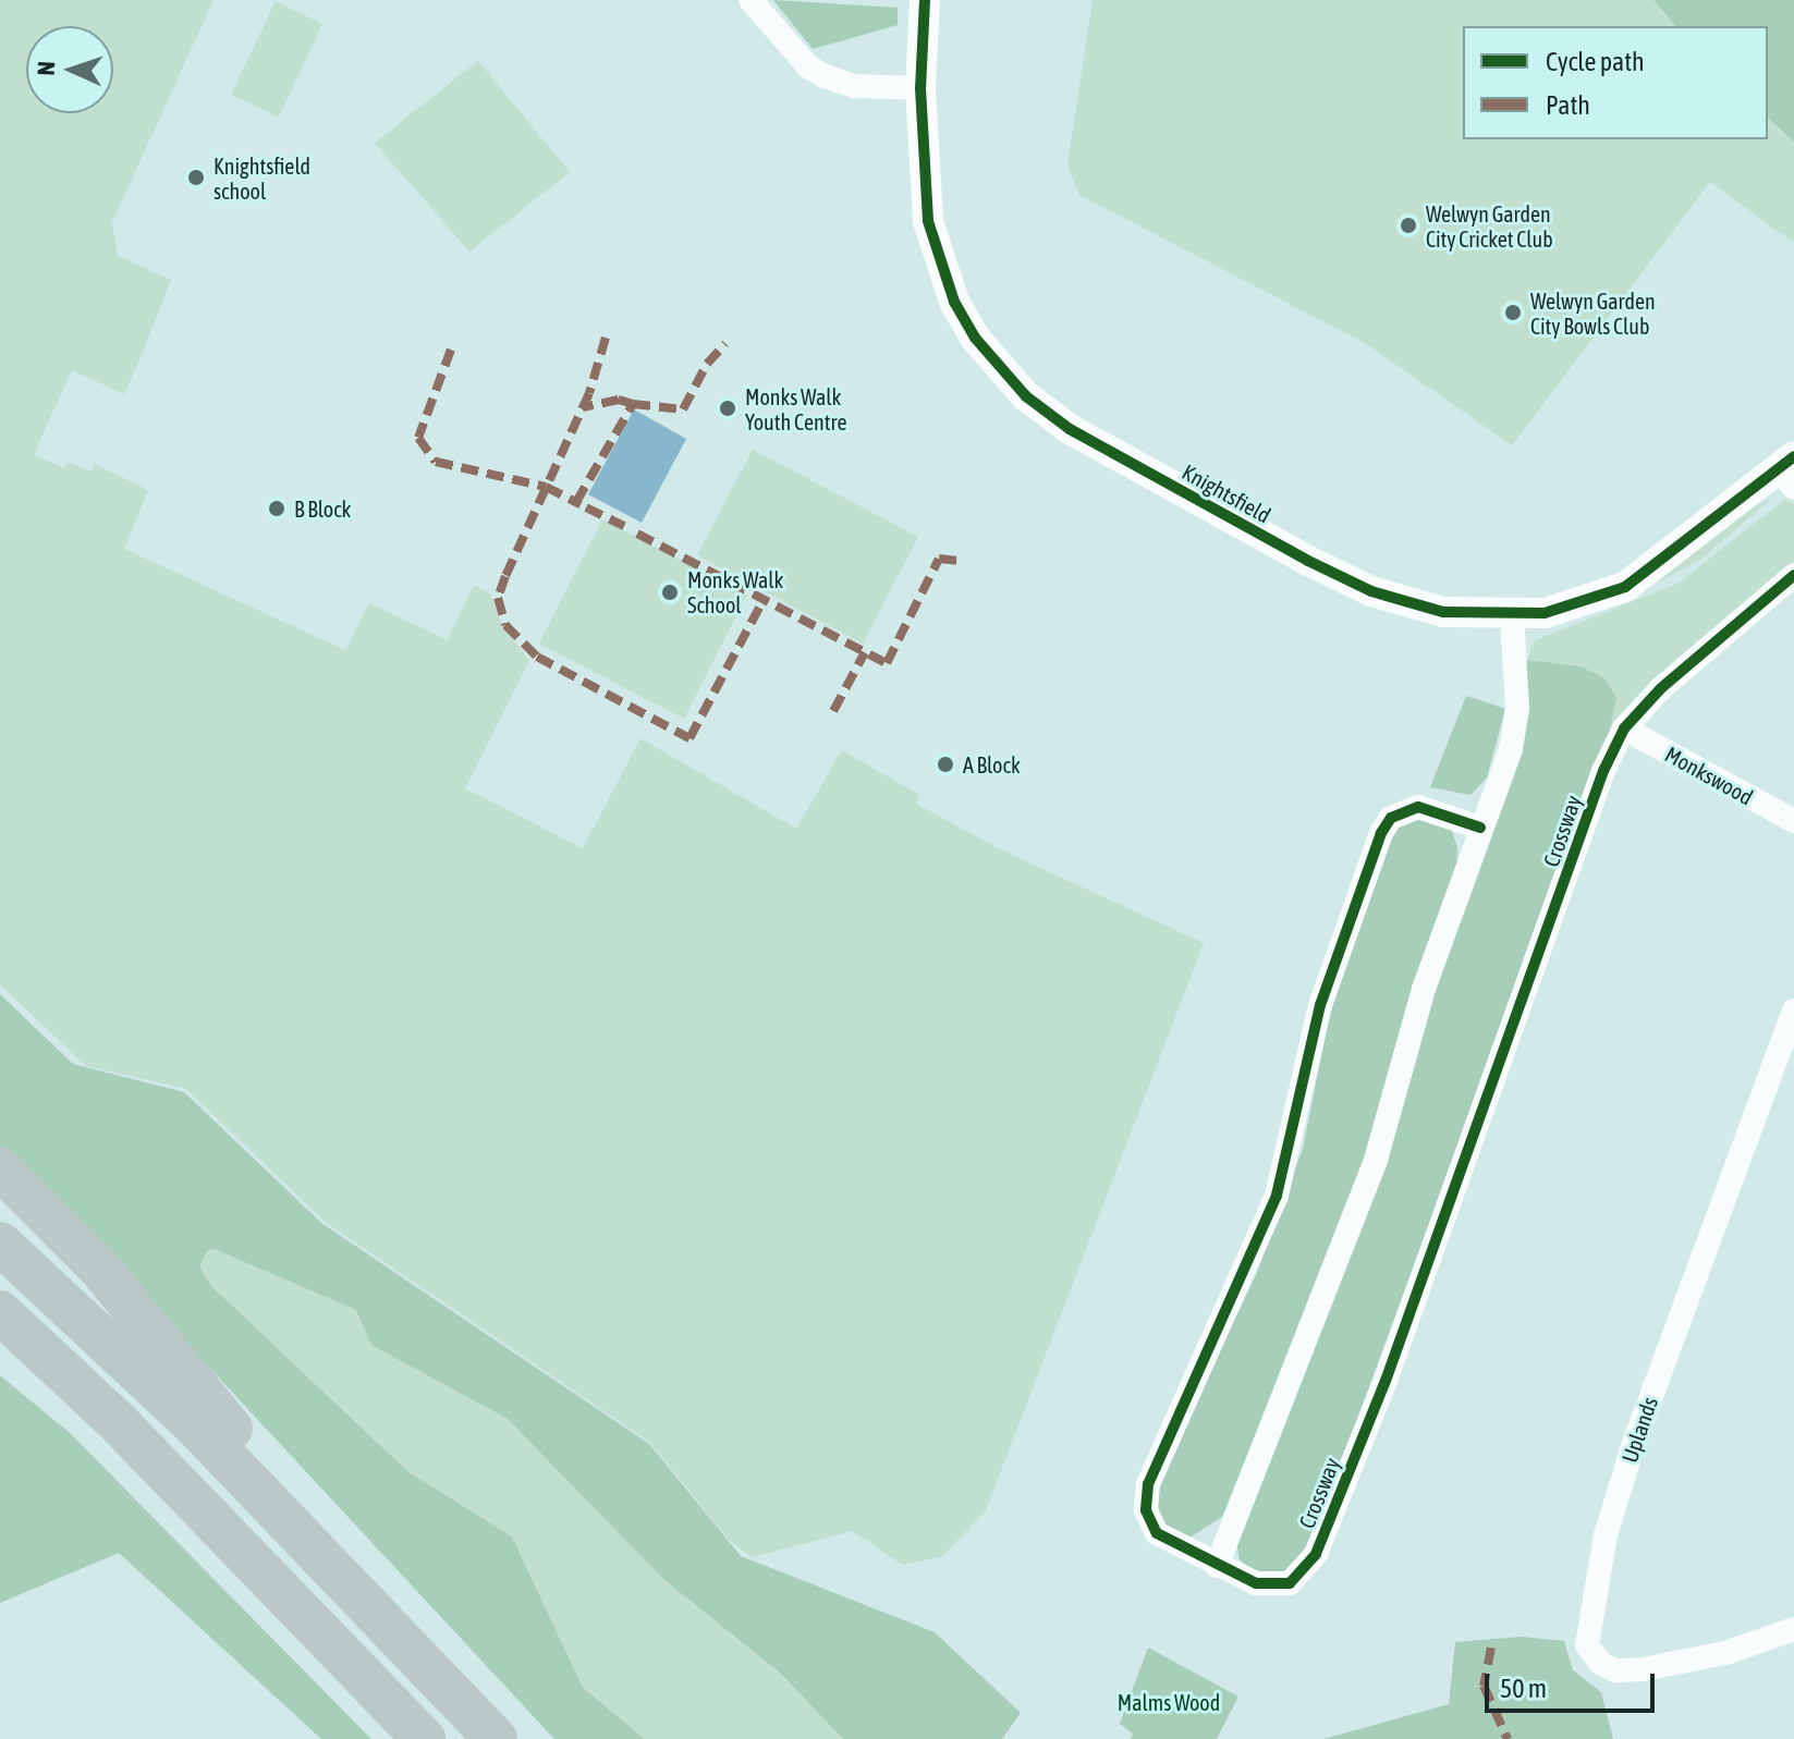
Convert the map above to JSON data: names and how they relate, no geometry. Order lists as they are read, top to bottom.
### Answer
{
  "streets": {
    "street": [
      "Knightsfield",
      "Monkswood",
      "Crossway",
      "Uplands"
    ]
  },
  "crossings": [
    ["Monkswood", "Crossway"]
  ],
  "parks": ["Malms Wood"],
  "places": [
    "Knightsfield school",
    "Welwyn Garden City Cricket Club",
    "Welwyn Garden City Bowls Club",
    "Monks Walk Youth Centre",
    "B Block",
    "Monks Walk School",
    "A Block"
  ],
  "legend": ["Cycle path", "Path"],
  "scale_bar": "50 m",
  "north": "left"
}
